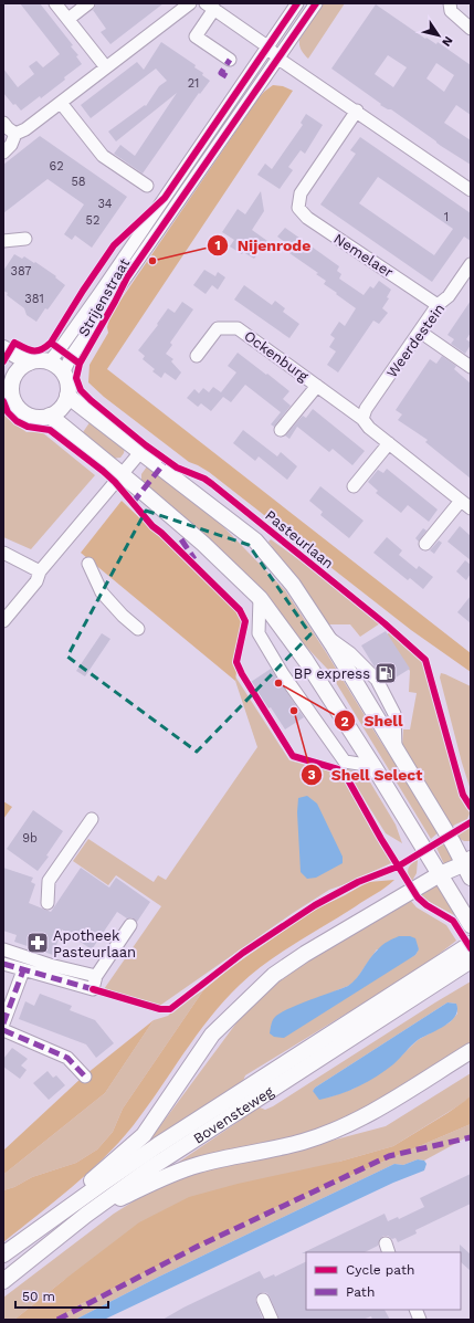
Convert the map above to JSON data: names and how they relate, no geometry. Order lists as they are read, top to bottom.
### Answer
{
  "streets": {
    "main road": ["Pasteurlaan", "Bovensteweg"],
    "street": [
      "Nemelaer",
      "Strijenstraat",
      "Weerdestein",
      "Ockenburg"
    ]
  },
  "crossings": [
    ["Nemelaer", "Weerdestein"],
    ["Strijenstraat", "Pasteurlaan"],
    ["Weerdestein", "Ockenburg"]
  ],
  "places": {
    "other": ["Nijenrode", "Shell", "Shell Select"],
    "fuel station": ["BP express"],
    "pharmacy": ["Apotheek Pasteurlaan"]
  },
  "house_numbers": [
    "21",
    "62",
    "58",
    "34",
    "1",
    "52",
    "387",
    "381",
    "9b"
  ],
  "legend": ["Cycle path", "Path"],
  "scale_bar": "50 m",
  "north": "bottom right"
}
